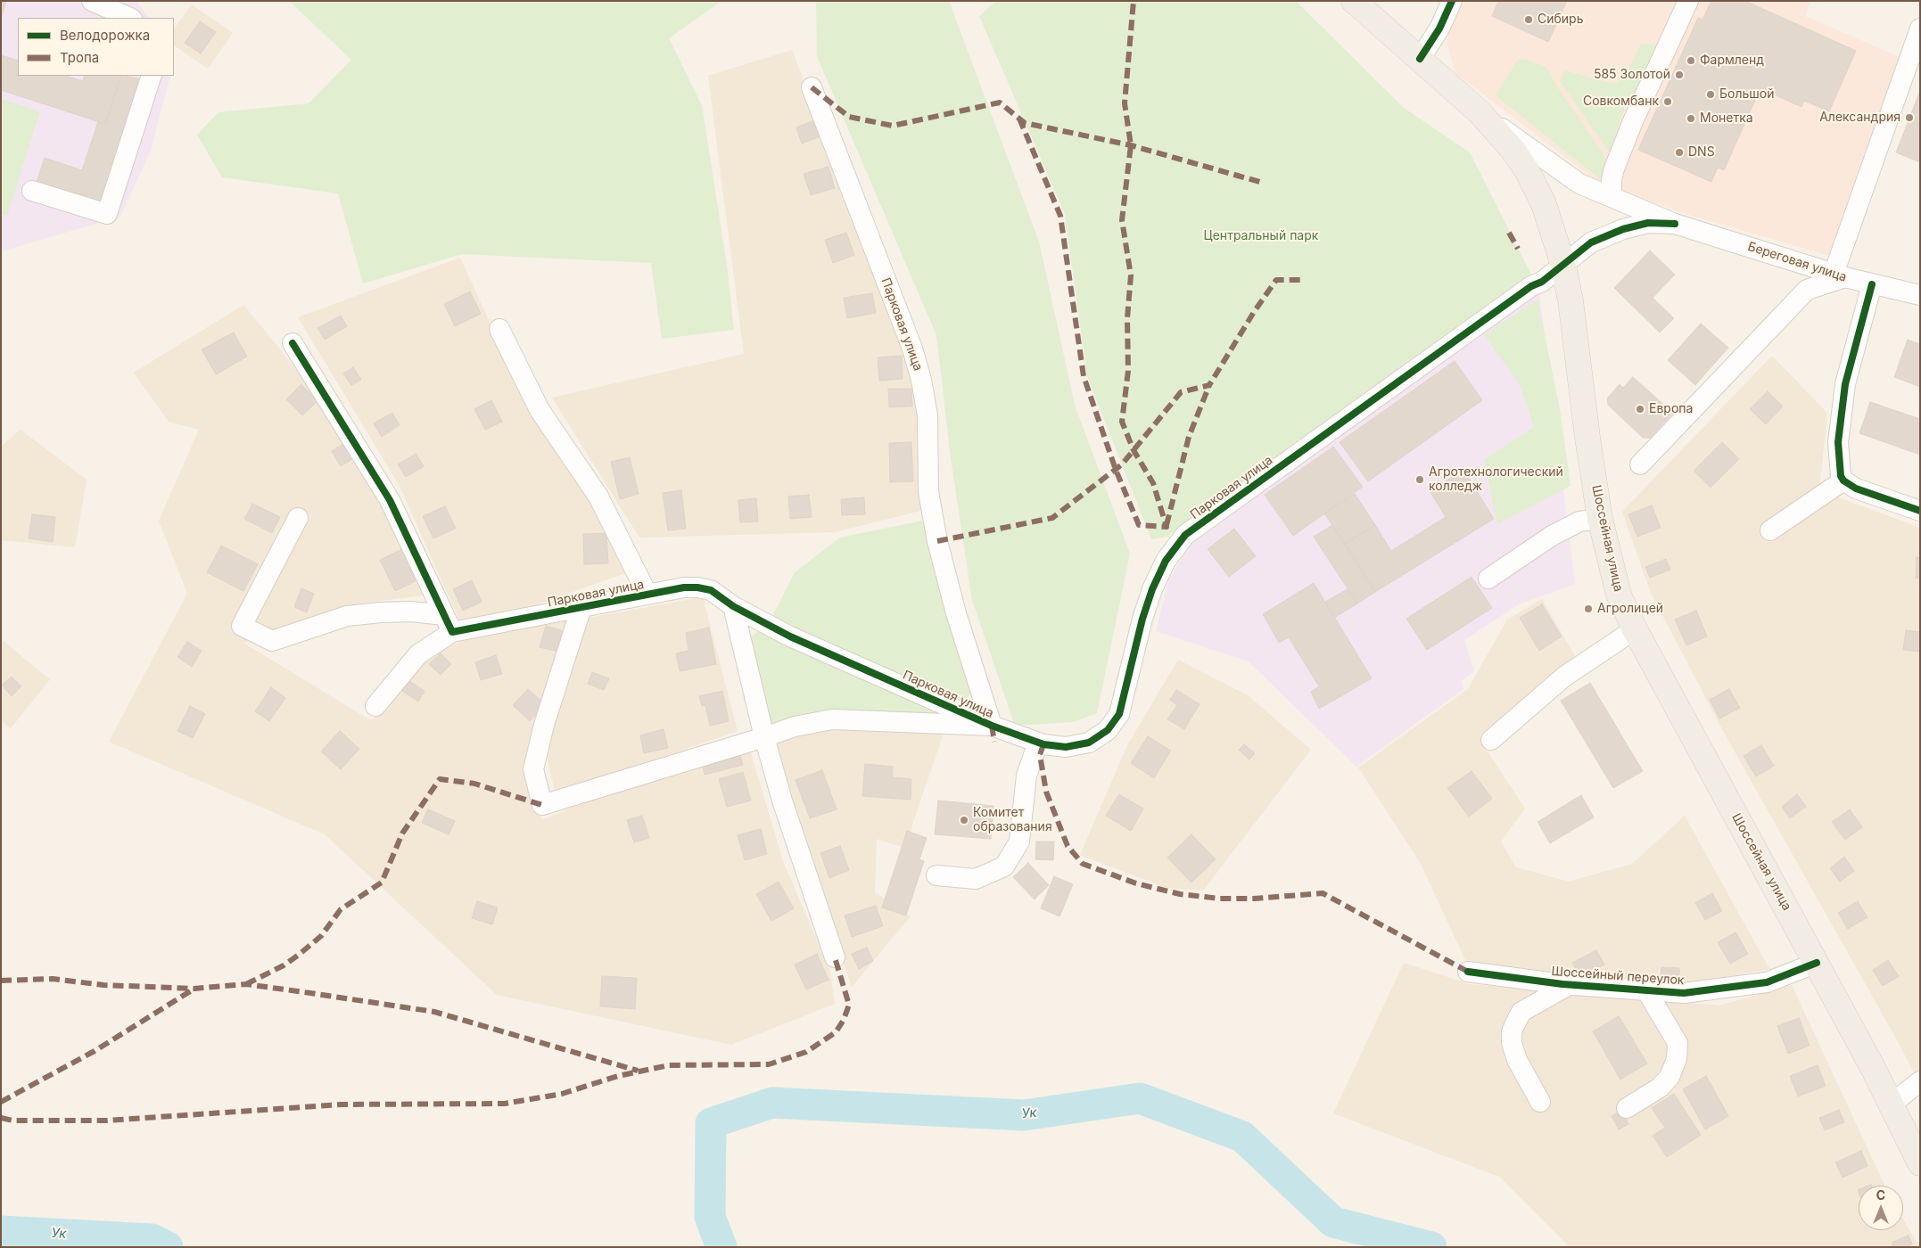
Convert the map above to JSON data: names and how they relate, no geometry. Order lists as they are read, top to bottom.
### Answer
{
  "streets": {
    "main road": ["Шоссейная улица"],
    "street": ["Береговая улица", "Парковая улица", "Шоссейный переулок"]
  },
  "crossings": [
    ["Береговая улица", "Парковая улица"],
    ["Береговая улица", "Шоссейная улица"],
    ["Парковая улица", "Шоссейная улица"],
    ["Шоссейная улица", "Шоссейный переулок"]
  ],
  "water": ["Ук"],
  "parks": ["Центральный парк"],
  "places": [
    "Сибирь",
    "Фармленд",
    "585 Золотой",
    "Большой",
    "Совкомбанк",
    "Александрия",
    "Монетка",
    "DNS",
    "Европа",
    "Агротехнологический колледж",
    "Агролицей",
    "Комитет образования"
  ],
  "legend": ["Велодорожка", "Тропа"],
  "north": "top"
}
